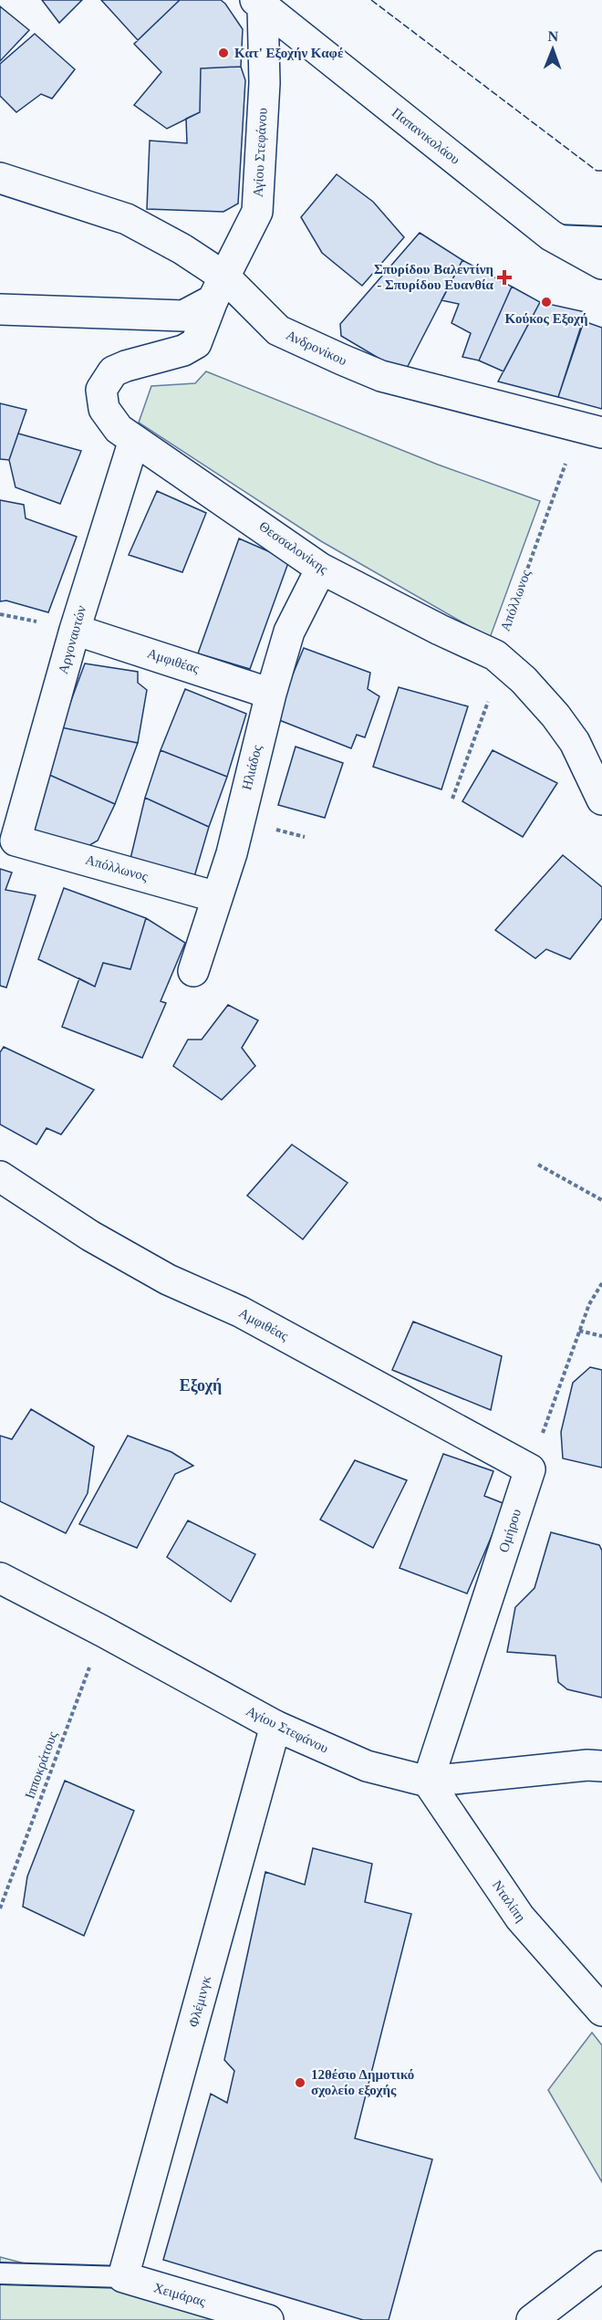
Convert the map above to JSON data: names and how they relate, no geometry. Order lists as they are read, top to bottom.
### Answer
{
  "streets": {
    "street": [
      "Παπανικολάου",
      "Αγίου Στεφάνου",
      "Ανδρονίκου",
      "Θεσσαλονίκης",
      "Απόλλωνος",
      "Αργοναυτών",
      "Αμφιθέας",
      "Ηλιάδος",
      "Ομήρου",
      "Νταλίπη",
      "Φλέμινγκ",
      "Χειμάρας"
    ],
    "path": ["Ιπποκράτους"]
  },
  "crossings": [
    ["Παπανικολάου", "Αγίου Στεφάνου"],
    ["Αγίου Στεφάνου", "Ανδρονίκου"],
    ["Αγίου Στεφάνου", "Θεσσαλονίκης"],
    ["Αγίου Στεφάνου", "Ομήρου"],
    ["Αγίου Στεφάνου", "Ιπποκράτους"],
    ["Αγίου Στεφάνου", "Νταλίπη"],
    ["Αγίου Στεφάνου", "Φλέμινγκ"],
    ["Ανδρονίκου", "Θεσσαλονίκης"],
    ["Ανδρονίκου", "Απόλλωνος"],
    ["Θεσσαλονίκης", "Απόλλωνος"],
    ["Θεσσαλονίκης", "Αργοναυτών"],
    ["Θεσσαλονίκης", "Ηλιάδος"],
    ["Απόλλωνος", "Αργοναυτών"],
    ["Απόλλωνος", "Ηλιάδος"],
    ["Αργοναυτών", "Αμφιθέας"],
    ["Αμφιθέας", "Ηλιάδος"],
    ["Αμφιθέας", "Ομήρου"],
    ["Ομήρου", "Νταλίπη"],
    ["Φλέμινγκ", "Χειμάρας"]
  ],
  "districts": ["Εξοχή"],
  "places": {
    "other": ["Κατ' Εξοχήν Καφέ", "Κούκος Εξοχή", "12θέσιο Δημοτικό σχολείο εξοχής"],
    "health": ["Σπυρίδου Βαλεντίνη - Σπυρίδου Ευανθία"]
  },
  "north": "top"
}
